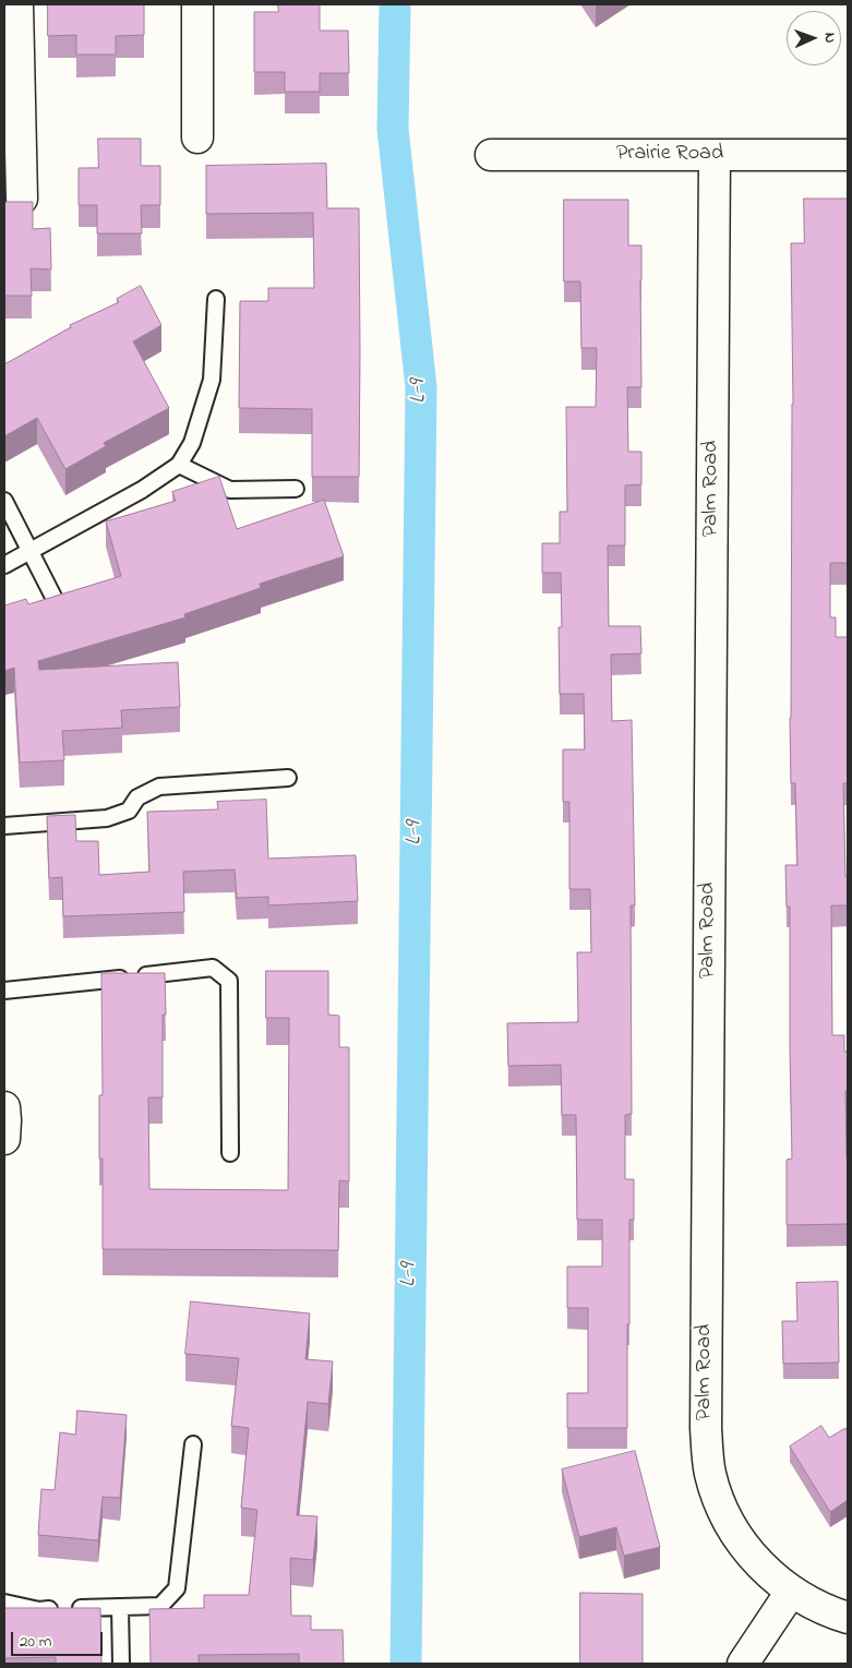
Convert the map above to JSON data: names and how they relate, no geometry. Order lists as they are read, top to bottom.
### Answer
{
  "streets": {
    "street": ["Prairie Road", "Palm Road"]
  },
  "crossings": [
    ["Prairie Road", "Palm Road"]
  ],
  "water": ["L-9"],
  "scale_bar": "20 m",
  "north": "right"
}
